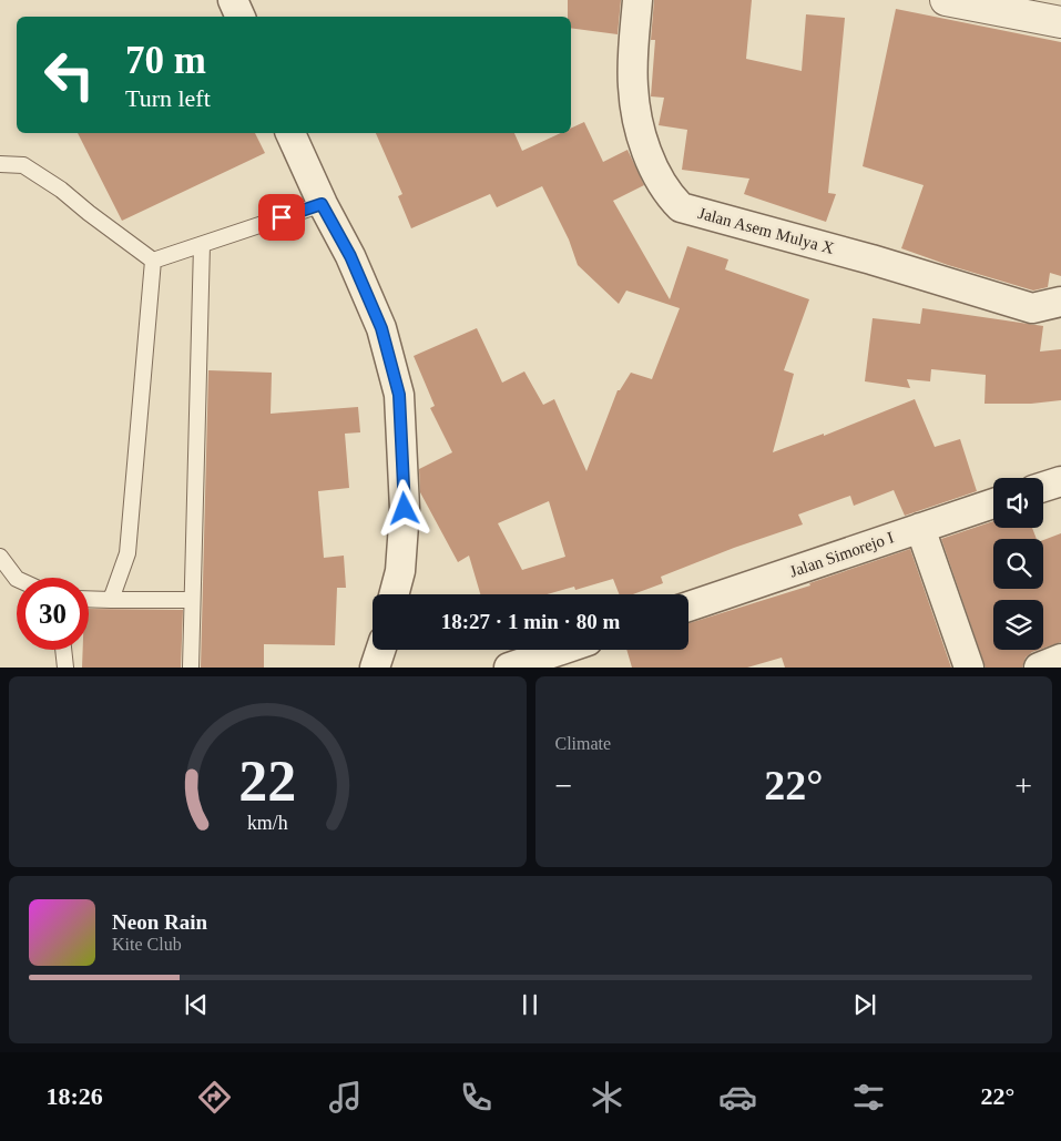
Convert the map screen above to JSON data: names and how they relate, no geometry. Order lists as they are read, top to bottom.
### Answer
{
  "streets": {
    "street": ["Jalan Asem Mulya X", "Jalan Simorejo I"]
  },
  "page": {
    "turn": ["70 m", "Turn left"],
    "limit": "30",
    "trip": "18:27 · 1 min · 80 m",
    "tile": "Climate",
    "heat": ["−", "22°", "+"],
    "song": ["Neon Rain", "Kite Club"],
    "tabs": ["18:26", "22°"],
    "gauge": ["22", "km/h"]
  }
}
